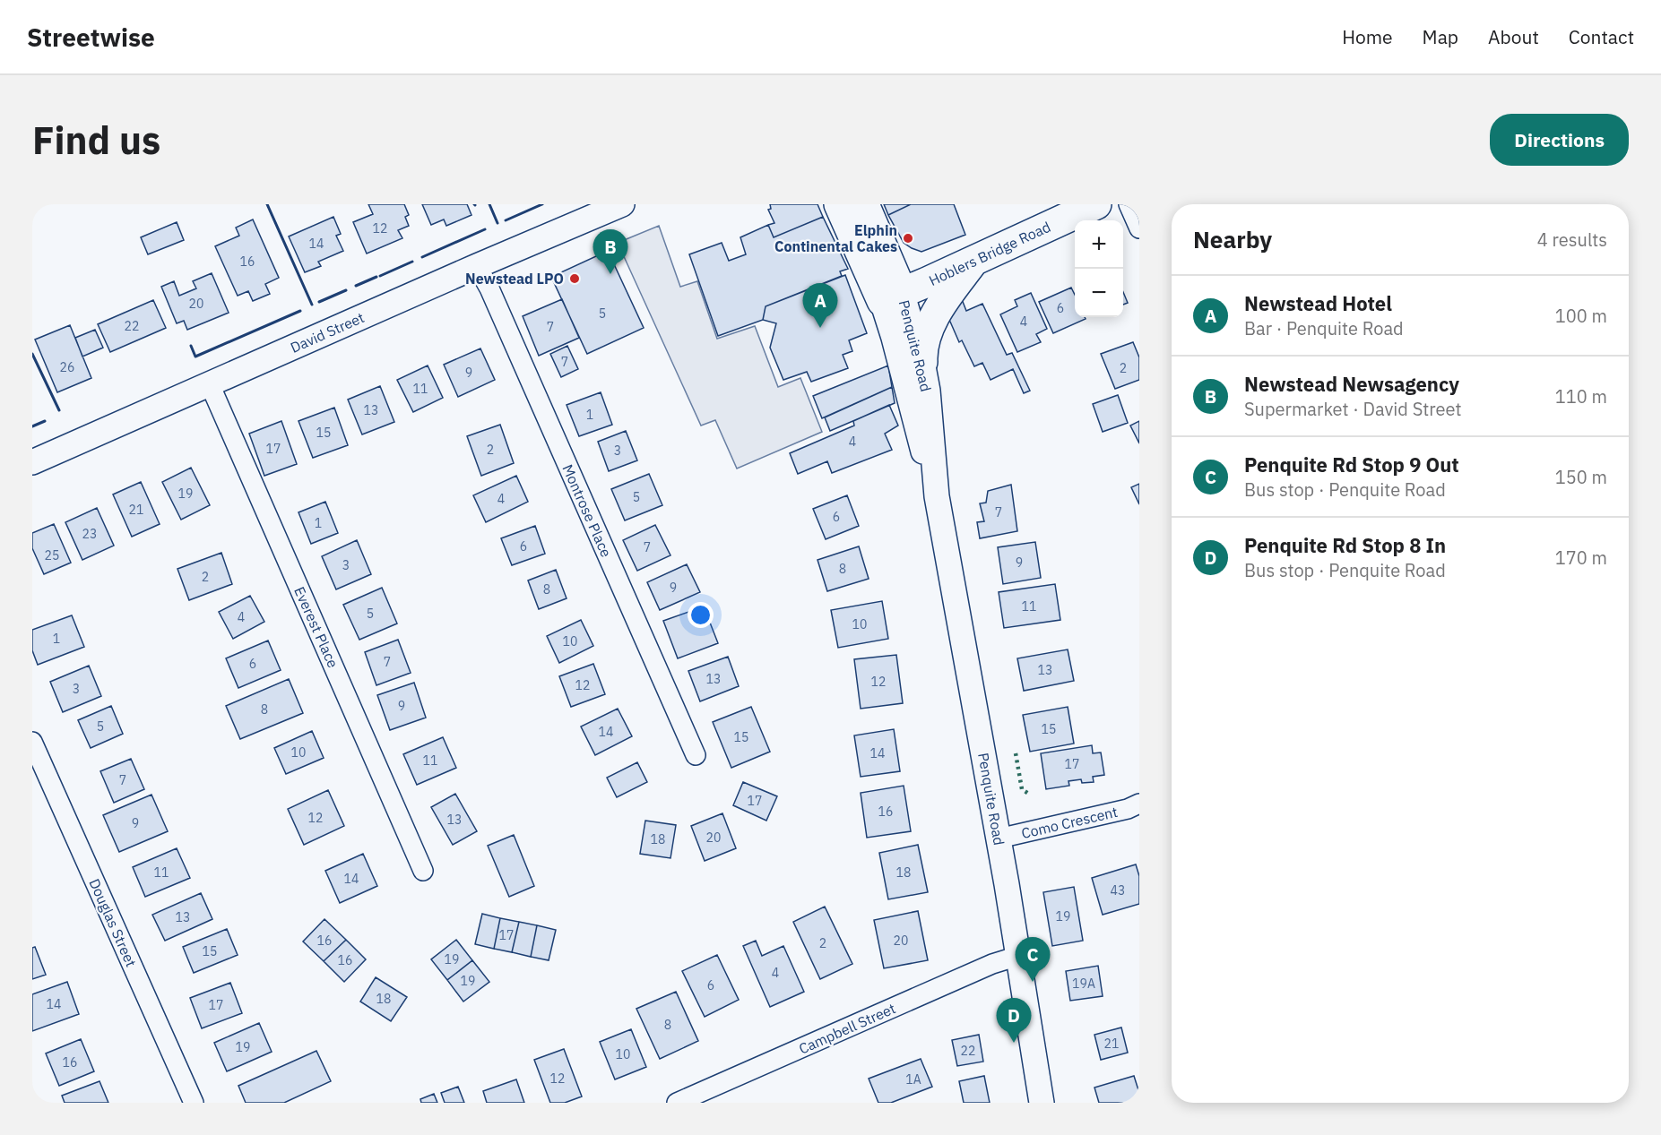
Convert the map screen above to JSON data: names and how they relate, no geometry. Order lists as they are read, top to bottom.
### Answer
{
  "streets": {
    "highway": ["Hoblers Bridge Road"],
    "street": [
      "David Street",
      "Penquite Road",
      "Montrose Place",
      "Everest Place",
      "Como Crescent",
      "Douglas Street",
      "Campbell Street"
    ]
  },
  "crossings": [
    ["Hoblers Bridge Road", "Penquite Road"],
    ["David Street", "Montrose Place"],
    ["David Street", "Everest Place"],
    ["Penquite Road", "Como Crescent"],
    ["Penquite Road", "Campbell Street"]
  ],
  "places": ["Elphin Continental Cakes", "Newstead LPO"],
  "house_numbers": [
    "12",
    "14",
    "16",
    "20",
    "6",
    "5",
    "4",
    "22",
    "7",
    "7",
    "26",
    "2",
    "9",
    "11",
    "13",
    "1",
    "15",
    "4",
    "17",
    "2",
    "3",
    "19",
    "5",
    "4",
    "21",
    "7",
    "6",
    "1",
    "23",
    "6",
    "7",
    "25",
    "9",
    "3",
    "8",
    "2",
    "9",
    "8",
    "11",
    "5",
    "4",
    "10",
    "1",
    "10",
    "7",
    "6",
    "13",
    "13",
    "12",
    "12",
    "3",
    "9",
    "8",
    "5",
    "15",
    "14",
    "15",
    "10",
    "14",
    "11",
    "17",
    "7",
    "17",
    "16",
    "12",
    "13",
    "9",
    "20",
    "18",
    "11",
    "18",
    "14",
    "43",
    "19",
    "13",
    "17",
    "16",
    "20",
    "2",
    "15",
    "19",
    "16",
    "4",
    "19",
    "19A",
    "6",
    "18",
    "14",
    "17",
    "8",
    "21",
    "19",
    "22",
    "10",
    "16",
    "12",
    "1A"
  ],
  "page": {
    "header": "Streetwise",
    "nav": [
      "Home",
      "Map",
      "About",
      "Contact"
    ],
    "buttons": "Directions",
    "title": "Find us",
    "heading": ["Nearby", "4 results"],
    "map_buttons": ["+", "−"],
    "pins": [
      "B",
      "A",
      "C",
      "D"
    ],
    "list": [
      {
        "mark": "A",
        "name": "Newstead Hotel",
        "note": "Bar · Penquite Road",
        "value": "100 m"
      },
      {
        "mark": "B",
        "name": "Newstead Newsagency",
        "note": "Supermarket · David Street",
        "value": "110 m"
      },
      {
        "mark": "C",
        "name": "Penquite Rd Stop 9 Out",
        "note": "Bus stop · Penquite Road",
        "value": "150 m"
      },
      {
        "mark": "D",
        "name": "Penquite Rd Stop 8 In",
        "note": "Bus stop · Penquite Road",
        "value": "170 m"
      }
    ]
  }
}
